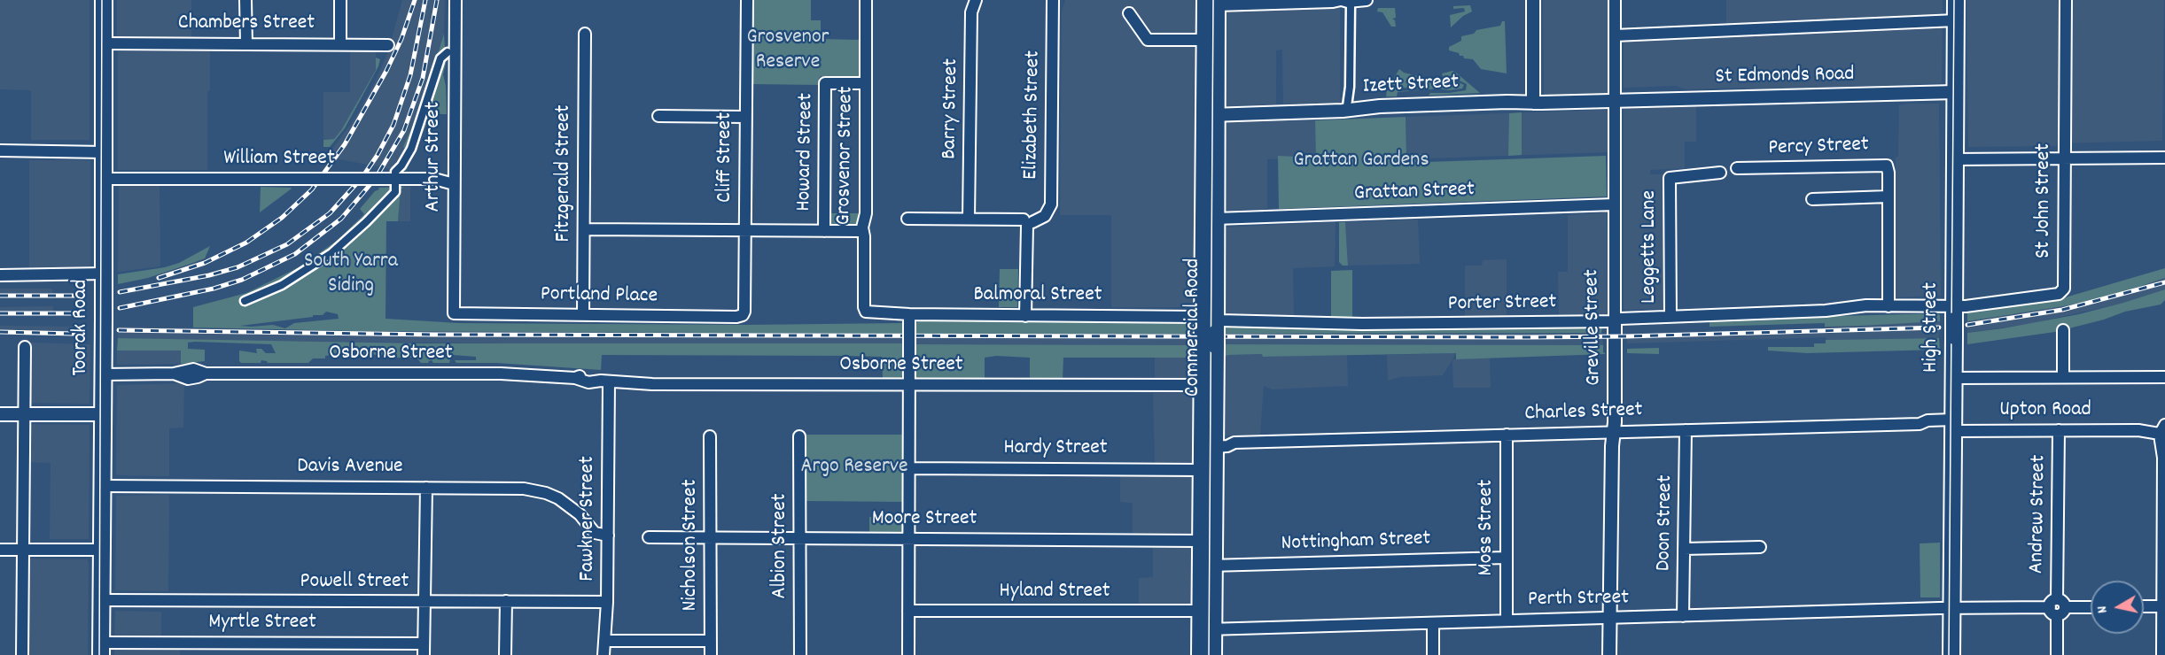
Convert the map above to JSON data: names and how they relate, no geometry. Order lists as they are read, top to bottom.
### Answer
{
  "streets": {
    "main road": ["Toorak Road", "Commercial Road", "High Street"],
    "street": [
      "Chambers Street",
      "St Edmonds Road",
      "Izett Street",
      "Barry Street",
      "Elizabeth Street",
      "Percy Street",
      "Howard Street",
      "Grosvenor Street",
      "Arthur Street",
      "Cliff Street",
      "William Street",
      "Fitzgerald Street",
      "Grattan Street",
      "St John Street",
      "Leggetts Lane",
      "Portland Place",
      "Balmoral Street",
      "Porter Street",
      "Greville Street",
      "Osborne Street",
      "Upton Road",
      "Charles Street",
      "Hardy Street",
      "Davis Avenue",
      "Andrew Street",
      "Fawkner Street",
      "Moore Street",
      "Doon Street",
      "Moss Street",
      "Nottingham Street",
      "Nicholson Street",
      "Albion Street",
      "Powell Street",
      "Hyland Street",
      "Perth Street",
      "Myrtle Street"
    ]
  },
  "crossings": [
    ["Chambers Street", "Toorak Road"],
    ["St Edmonds Road", "Izett Street"],
    ["St Edmonds Road", "Greville Street"],
    ["St Edmonds Road", "High Street"],
    ["Izett Street", "Commercial Road"],
    ["Izett Street", "Greville Street"],
    ["Percy Street", "Porter Street"],
    ["Howard Street", "Grosvenor Street"],
    ["Grosvenor Street", "Balmoral Street"],
    ["Arthur Street", "William Street"],
    ["Arthur Street", "Portland Place"],
    ["Cliff Street", "Portland Place"],
    ["William Street", "Toorak Road"],
    ["Fitzgerald Street", "Portland Place"],
    ["Grattan Street", "Commercial Road"],
    ["Grattan Street", "Greville Street"],
    ["St John Street", "Porter Street"],
    ["St John Street", "High Street"],
    ["Leggetts Lane", "Porter Street"],
    ["Balmoral Street", "Porter Street"],
    ["Balmoral Street", "Commercial Road"],
    ["Porter Street", "Commercial Road"],
    ["Porter Street", "Greville Street"],
    ["Porter Street", "High Street"],
    ["Toorak Road", "Osborne Street"],
    ["Toorak Road", "Davis Avenue"],
    ["Toorak Road", "Powell Street"],
    ["Toorak Road", "Myrtle Street"],
    ["Commercial Road", "Osborne Street"],
    ["Commercial Road", "Charles Street"],
    ["Commercial Road", "Hardy Street"],
    ["Commercial Road", "Moore Street"],
    ["Commercial Road", "Nottingham Street"],
    ["Commercial Road", "Hyland Street"],
    ["Commercial Road", "Perth Street"],
    ["Greville Street", "Charles Street"],
    ["Greville Street", "Perth Street"],
    ["High Street", "Upton Road"],
    ["High Street", "Charles Street"],
    ["High Street", "Perth Street"],
    ["Osborne Street", "Fawkner Street"],
    ["Upton Road", "Charles Street"],
    ["Upton Road", "Andrew Street"],
    ["Charles Street", "Doon Street"],
    ["Charles Street", "Moss Street"],
    ["Davis Avenue", "Fawkner Street"],
    ["Andrew Street", "Perth Street"],
    ["Fawkner Street", "Powell Street"],
    ["Moore Street", "Nicholson Street"],
    ["Moore Street", "Albion Street"],
    ["Doon Street", "Perth Street"],
    ["Moss Street", "Nottingham Street"],
    ["Moss Street", "Perth Street"]
  ],
  "parks": [
    "Grosvenor Reserve",
    "Grattan Gardens",
    "South Yarra Siding",
    "Argo Reserve"
  ],
  "north": "left"
}
